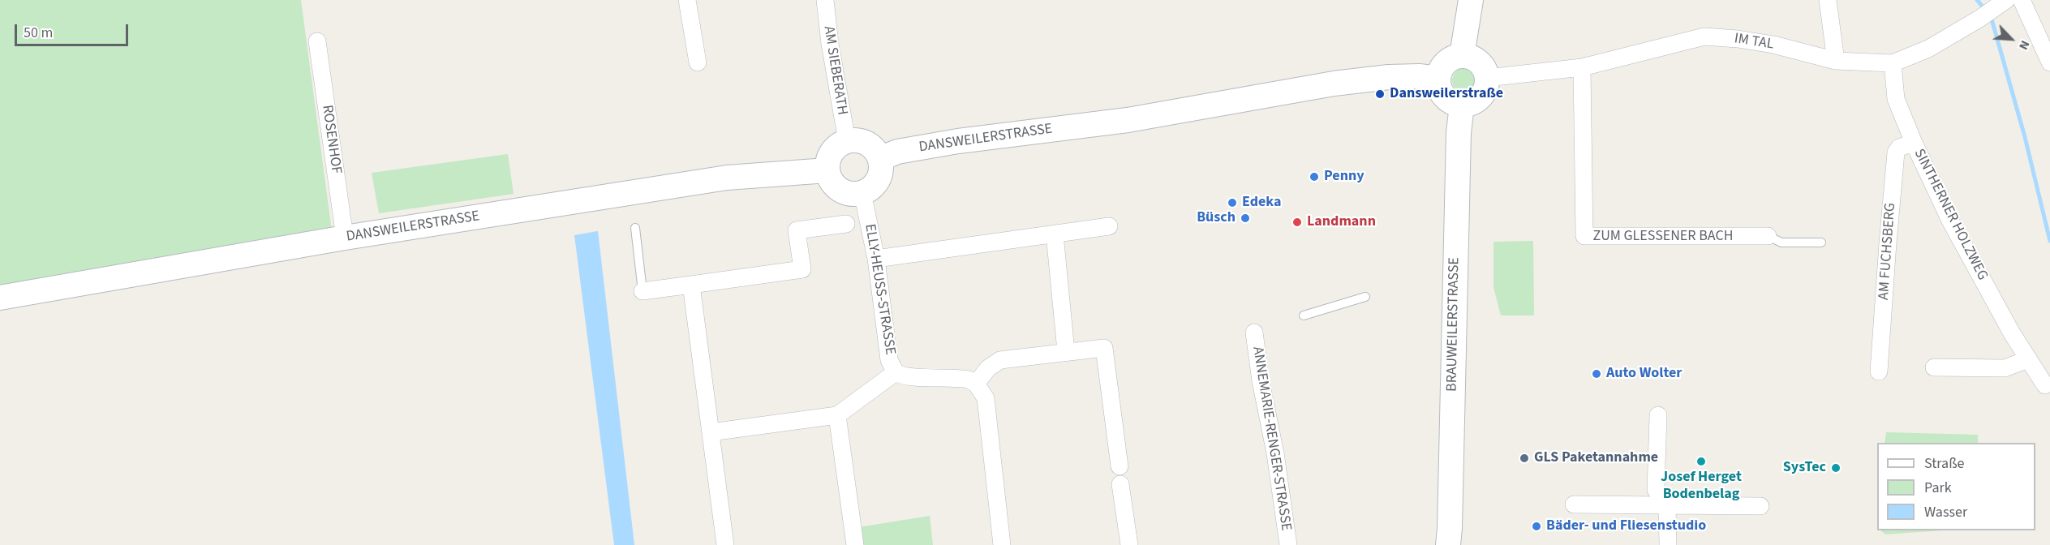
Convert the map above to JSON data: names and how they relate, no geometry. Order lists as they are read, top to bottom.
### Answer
{
  "streets": {
    "main road": ["DANSWEILERSTRASSE", "BRAUWEILERSTRASSE"],
    "street": [
      "IM TAL",
      "AM SIEBERATH",
      "ROSENHOF",
      "SINTHERNER HOLZWEG",
      "ZUM GLESSENER BACH",
      "AM FUCHSBERG",
      "ELLY-HEUSS-STRASSE",
      "ANNEMARIE-RENGER-STRASSE"
    ]
  },
  "crossings": [
    ["IM TAL", "DANSWEILERSTRASSE"],
    ["IM TAL", "SINTHERNER HOLZWEG"],
    ["IM TAL", "ZUM GLESSENER BACH"],
    ["IM TAL", "BRAUWEILERSTRASSE"],
    ["AM SIEBERATH", "DANSWEILERSTRASSE"],
    ["AM SIEBERATH", "ELLY-HEUSS-STRASSE"],
    ["DANSWEILERSTRASSE", "ROSENHOF"],
    ["DANSWEILERSTRASSE", "ELLY-HEUSS-STRASSE"],
    ["DANSWEILERSTRASSE", "BRAUWEILERSTRASSE"],
    ["SINTHERNER HOLZWEG", "AM FUCHSBERG"]
  ],
  "places": [
    "Dansweilerstraße",
    "Penny",
    "Edeka",
    "Büsch",
    "Landmann",
    "Auto Wolter",
    "GLS Paketannahme",
    "Josef Herget Bodenbelag",
    "SysTec",
    "Bäder- und Fliesenstudio"
  ],
  "legend": ["Straße", "Park", "Wasser"],
  "scale_bar": "50 m",
  "north": "bottom right"
}
